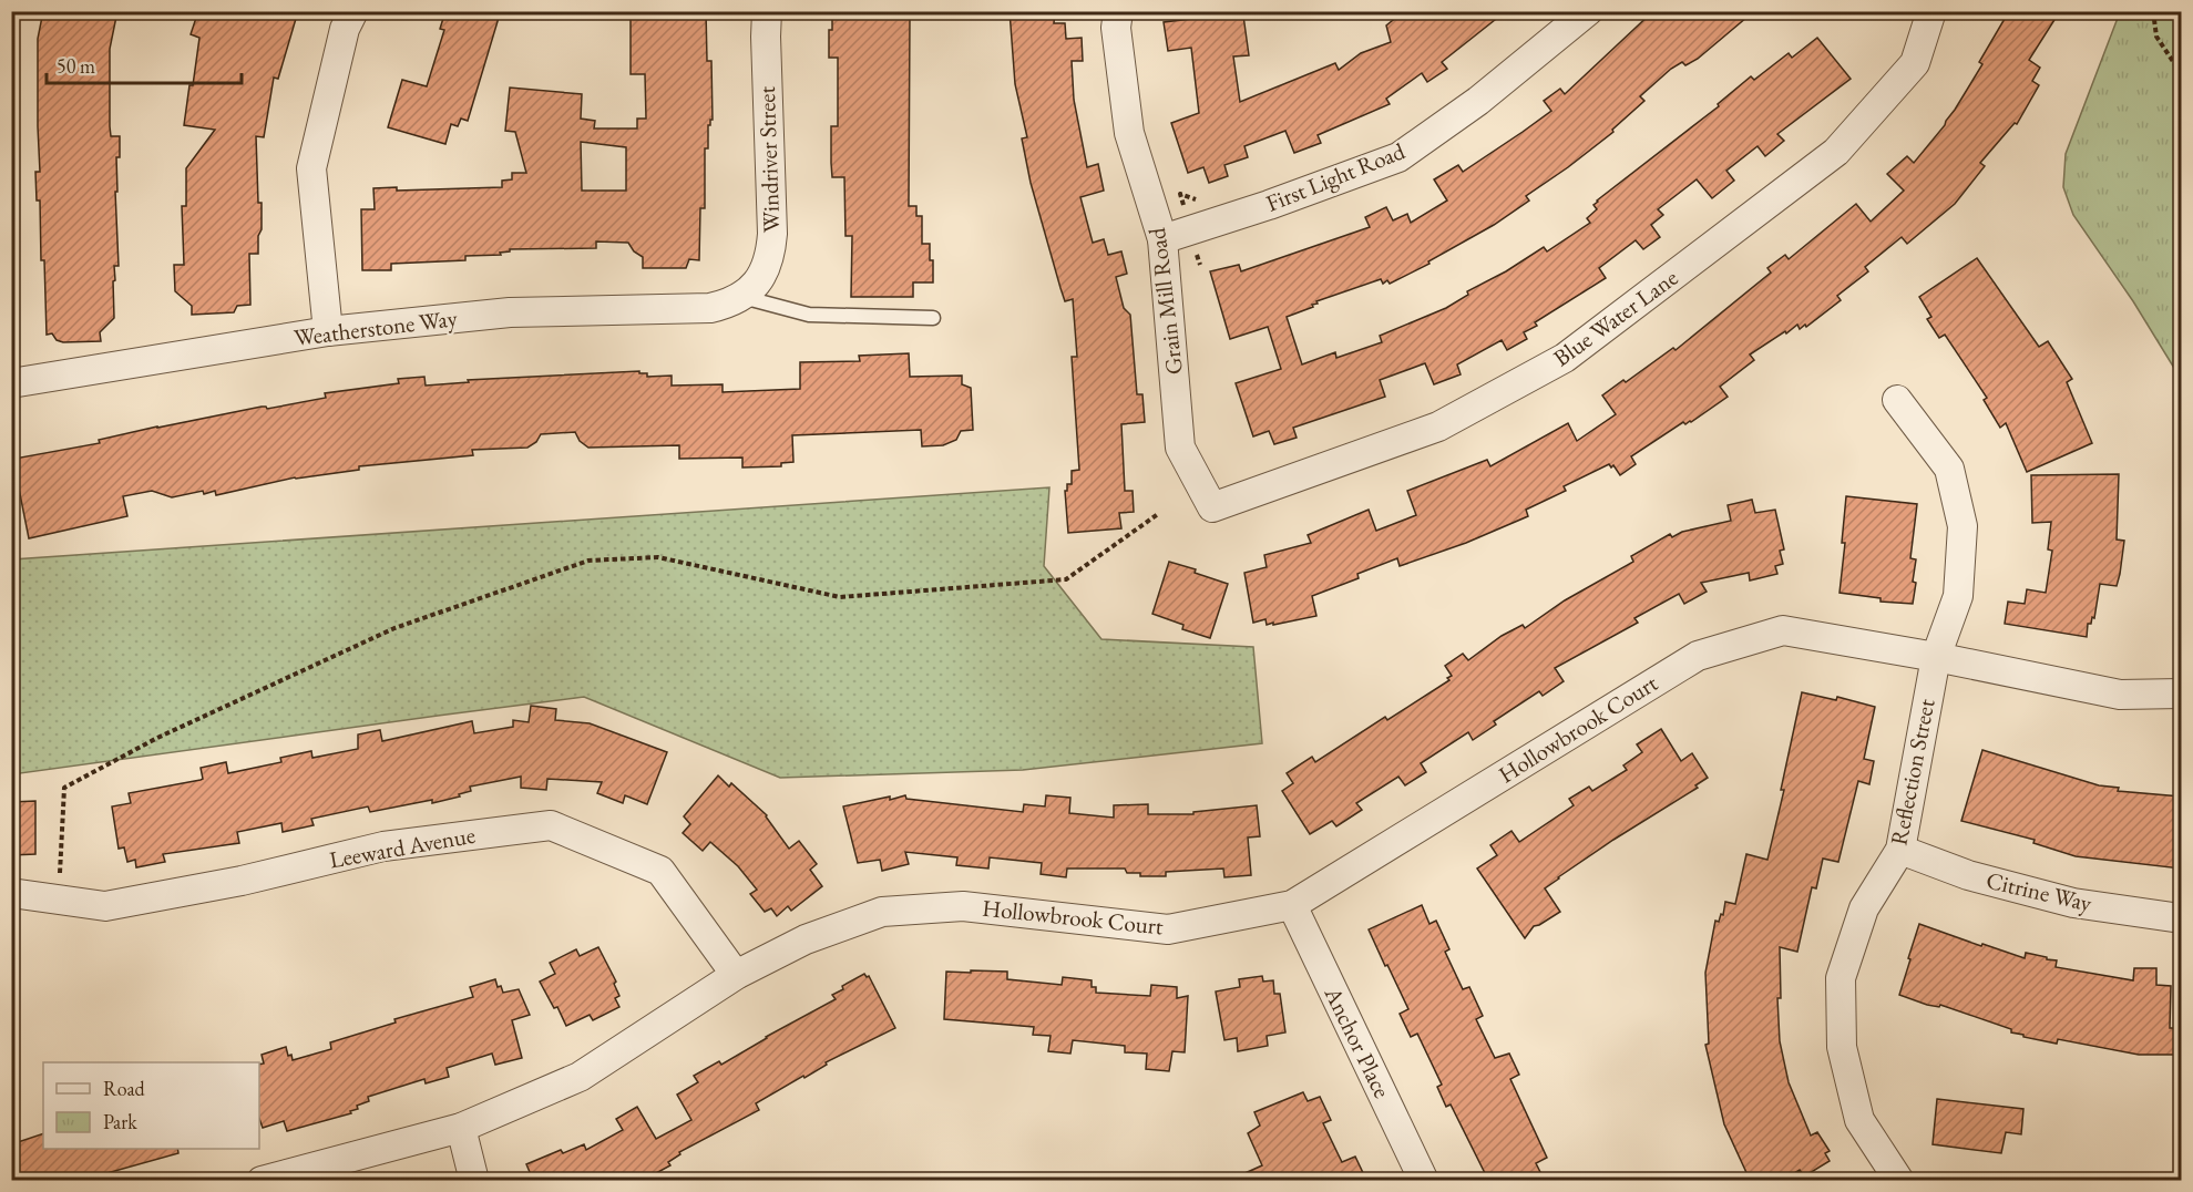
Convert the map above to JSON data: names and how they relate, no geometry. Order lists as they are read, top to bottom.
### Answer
{
  "streets": {
    "street": [
      "Windriver Street",
      "First Light Road",
      "Grain Mill Road",
      "Blue Water Lane",
      "Weatherstone Way",
      "Hollowbrook Court",
      "Reflection Street",
      "Leeward Avenue",
      "Citrine Way",
      "Anchor Place"
    ]
  },
  "crossings": [
    ["Windriver Street", "Weatherstone Way"],
    ["First Light Road", "Grain Mill Road"],
    ["Grain Mill Road", "Blue Water Lane"],
    ["Hollowbrook Court", "Reflection Street"],
    ["Hollowbrook Court", "Leeward Avenue"],
    ["Hollowbrook Court", "Anchor Place"],
    ["Reflection Street", "Citrine Way"]
  ],
  "legend": ["Road", "Park"],
  "scale_bar": "50 m"
}
